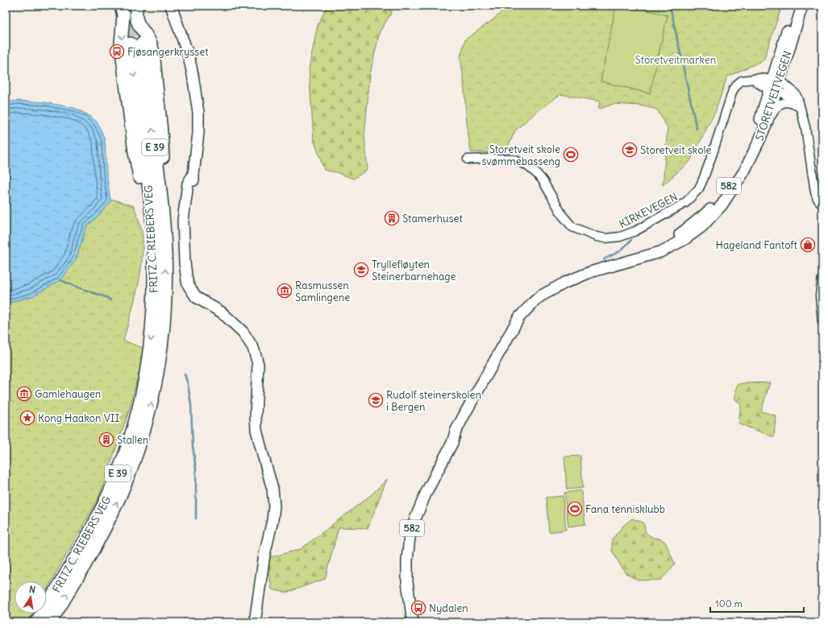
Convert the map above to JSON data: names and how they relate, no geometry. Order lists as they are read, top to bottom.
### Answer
{
  "streets": {
    "highway": ["E 39", "FRITZ C. RIEBERS VEG"],
    "main road": ["STORETVEITVEGEN", "582"],
    "street": ["KIRKEVEGEN"]
  },
  "crossings": [
    ["STORETVEITVEGEN", "KIRKEVEGEN"],
    ["E 39", "FRITZ C. RIEBERS VEG"]
  ],
  "parks": ["Storetveitmarken"],
  "places": {
    "bus stop": ["Fjøsangerkrysset", "Nydalen"],
    "school or university": ["Storetveit skole", "Tryllefløyten Steinerbarnehage", "Rudolf steinerskolen i Bergen"],
    "sports": ["Storetveit skole svømmebasseng", "Fana tennisklubb"],
    "building": ["Stamerhuset", "Stallen"],
    "shop": ["Hageland Fantoft"],
    "museum": ["Rasmussen Samlingene", "Gamlehaugen"],
    "place": ["Kong Haakon VII"]
  },
  "scale_bar": "100 m",
  "north": "top"
}
